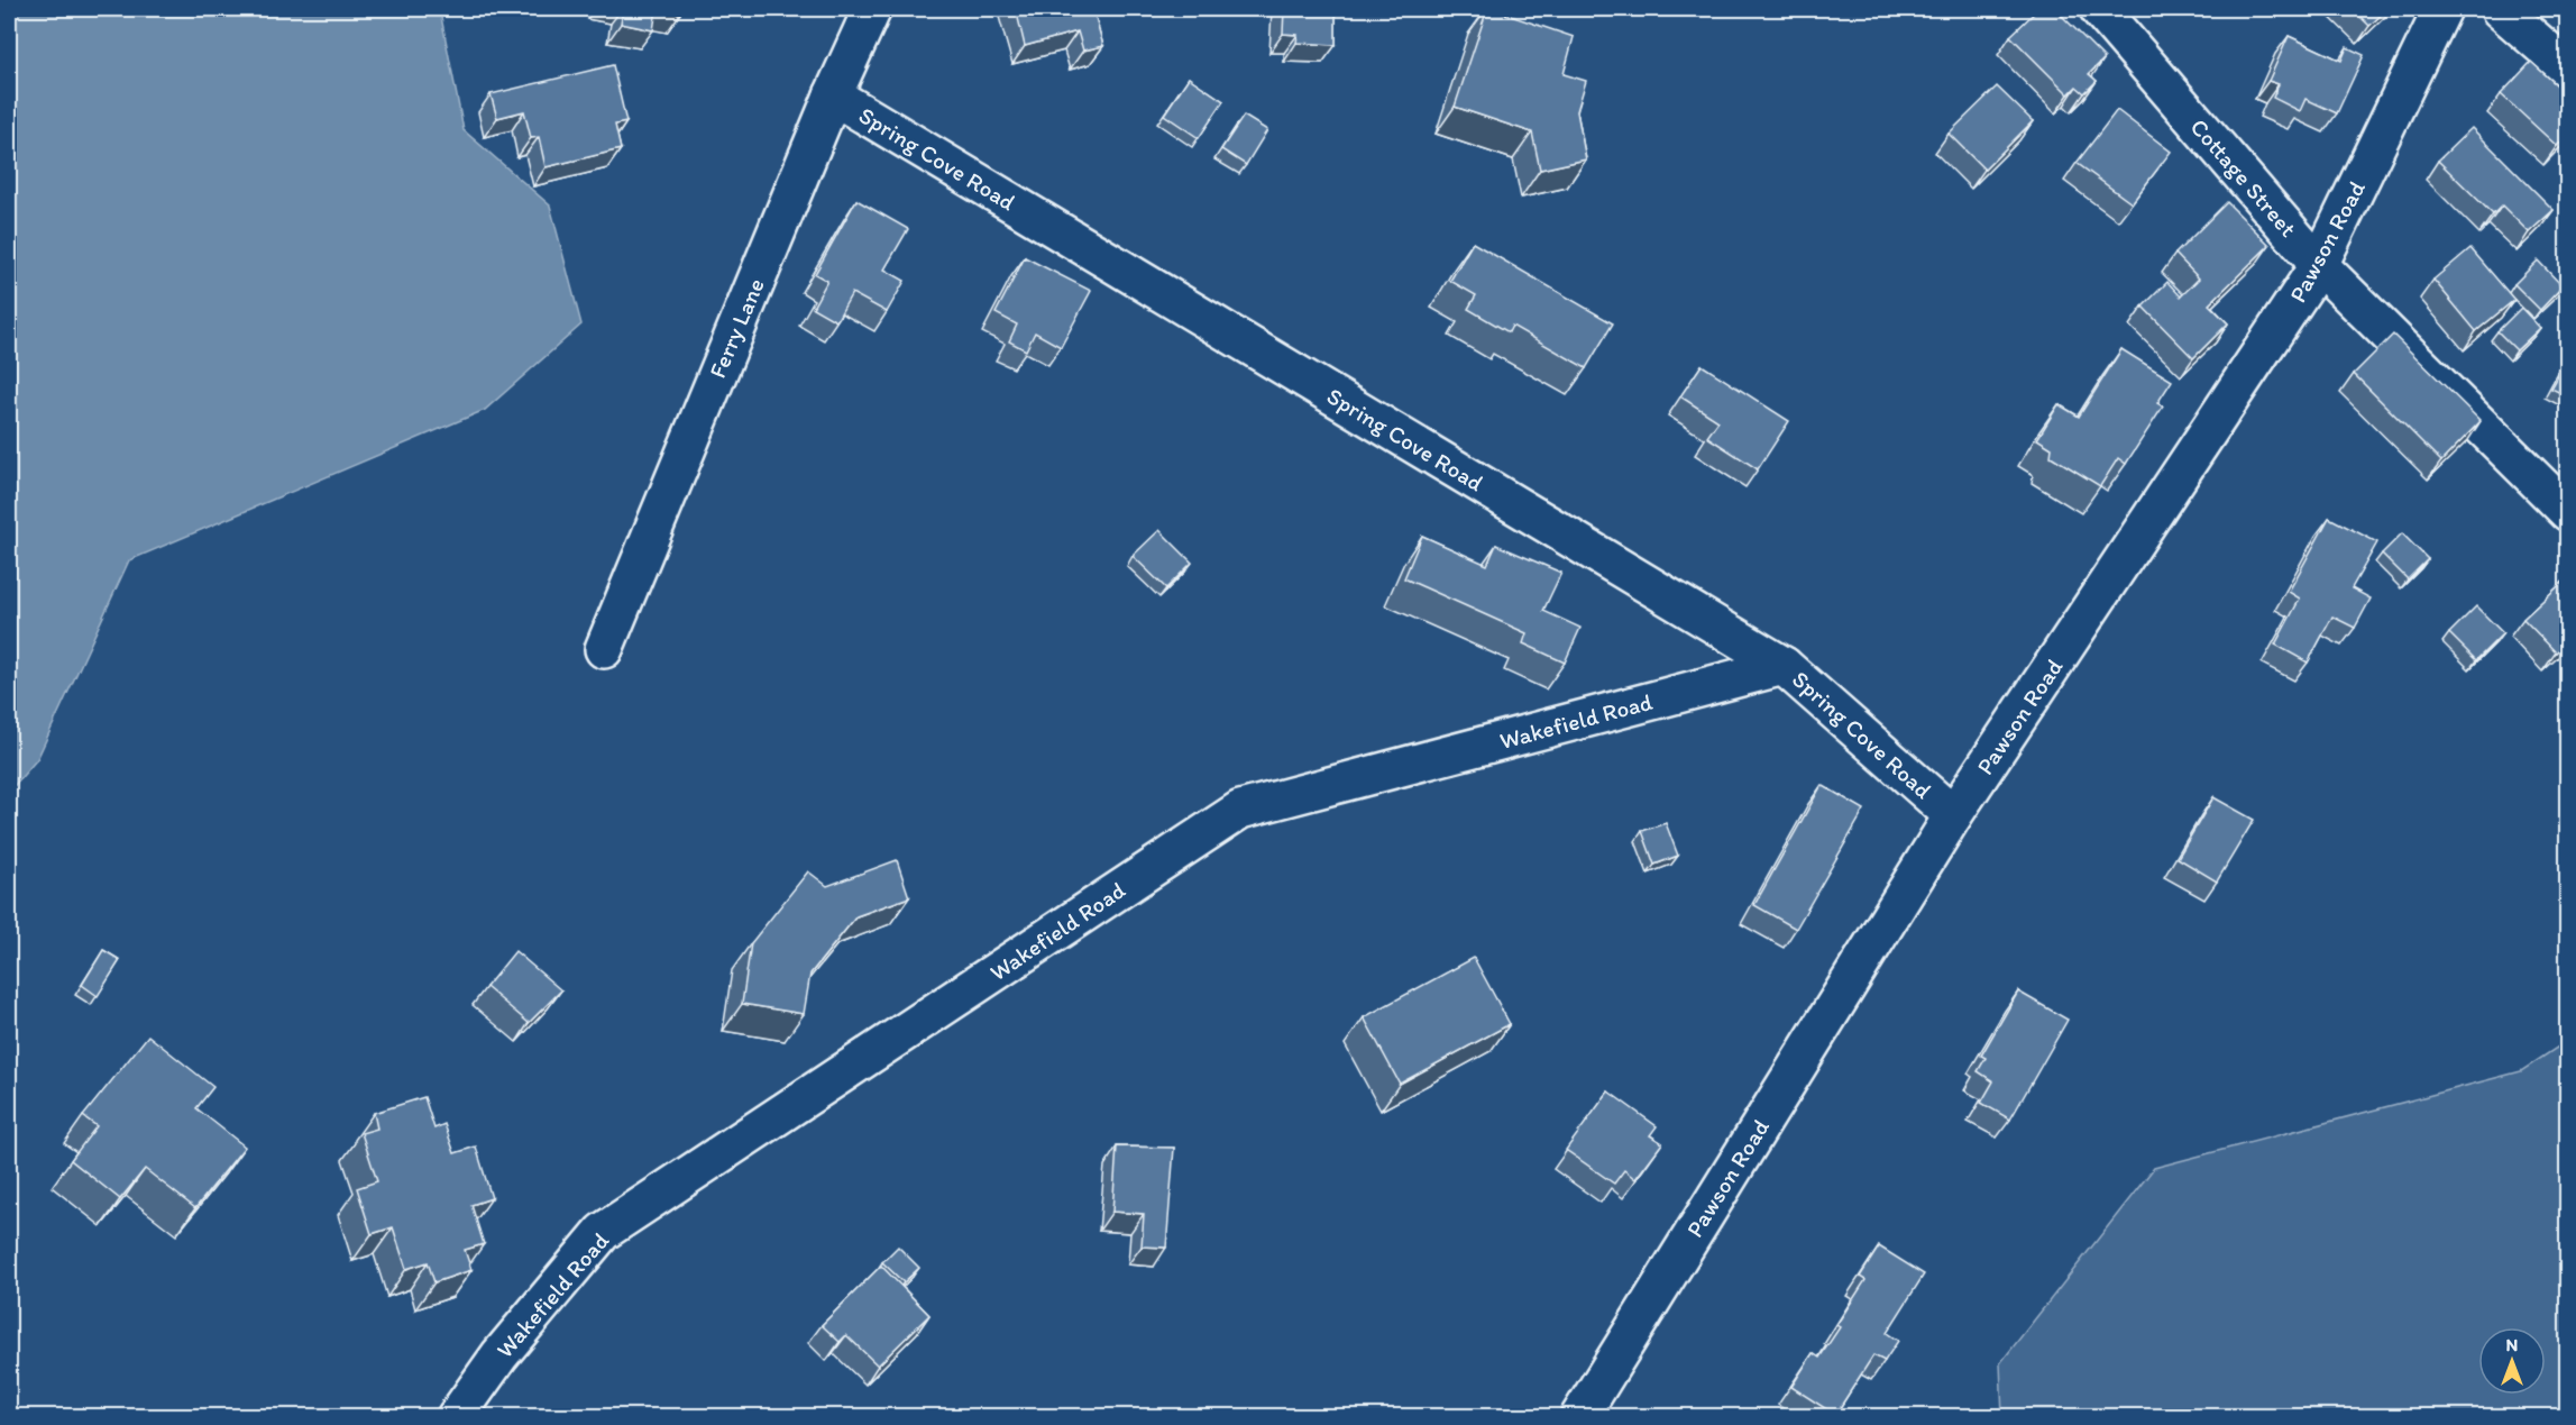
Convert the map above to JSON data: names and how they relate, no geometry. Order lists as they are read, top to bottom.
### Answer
{
  "streets": {
    "street": [
      "Spring Cove Road",
      "Cottage Street",
      "Pawson Road",
      "Ferry Lane",
      "Wakefield Road"
    ]
  },
  "crossings": [
    ["Spring Cove Road", "Pawson Road"],
    ["Spring Cove Road", "Ferry Lane"],
    ["Spring Cove Road", "Wakefield Road"],
    ["Cottage Street", "Pawson Road"]
  ],
  "north": "top"
}
